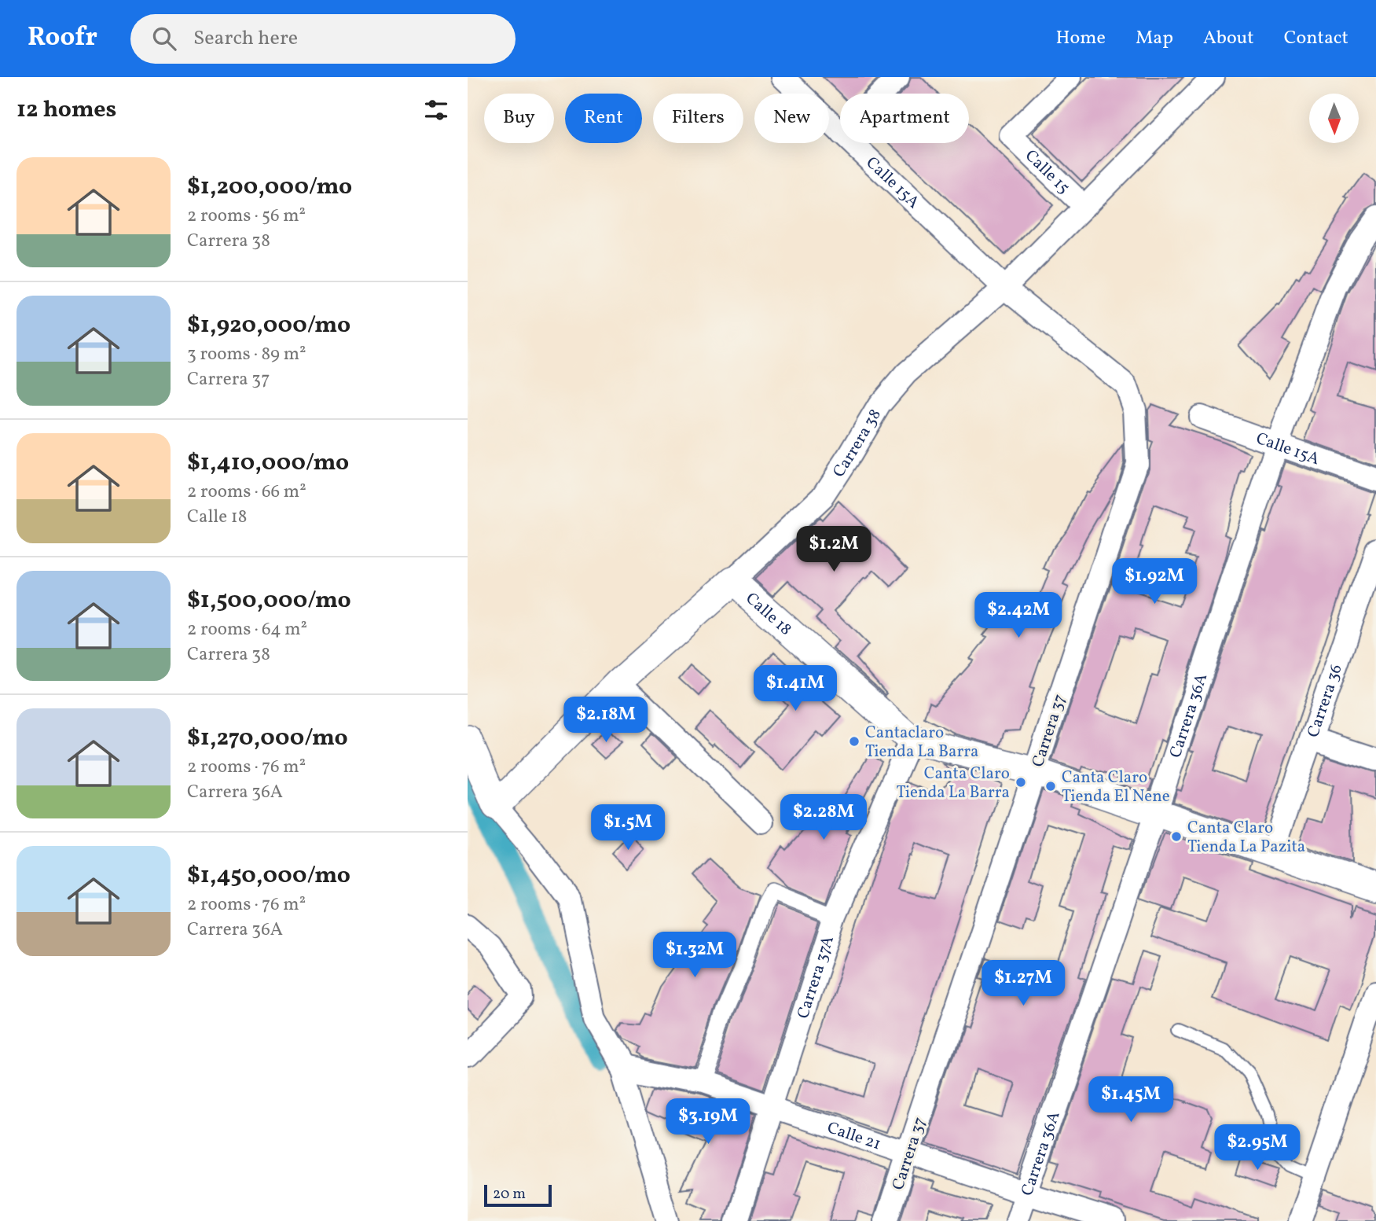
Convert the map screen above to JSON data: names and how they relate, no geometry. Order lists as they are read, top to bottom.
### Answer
{
  "streets": {
    "street": [
      "Calle 15",
      "Calle 15A",
      "Carrera 38",
      "Calle 18",
      "Carrera 36",
      "Carrera 36A",
      "Carrera 37",
      "Carrera 37A",
      "Calle 21"
    ]
  },
  "crossings": [
    ["Calle 15", "Carrera 38"],
    ["Calle 15A", "Carrera 38"],
    ["Calle 15A", "Carrera 36A"],
    ["Calle 15A", "Carrera 37"],
    ["Carrera 38", "Calle 18"],
    ["Carrera 38", "Carrera 37"],
    ["Calle 18", "Carrera 36"],
    ["Calle 18", "Carrera 36A"],
    ["Calle 18", "Carrera 37"],
    ["Calle 18", "Carrera 37A"],
    ["Carrera 36A", "Calle 21"],
    ["Carrera 37", "Calle 21"],
    ["Carrera 37A", "Calle 21"]
  ],
  "places": [
    "Cantaclaro Tienda La Barra",
    "Canta Claro Tienda La Barra",
    "Canta Claro Tienda El Nene",
    "Canta Claro Tienda La Pazita"
  ],
  "scale_bar": "20 m",
  "north": "bottom",
  "page": {
    "header": "Roofr",
    "search": "Search here",
    "nav": [
      "Home",
      "Map",
      "About",
      "Contact"
    ],
    "heading": "12 homes",
    "chip": [
      "Buy",
      "Rent",
      "Filters",
      "New",
      "Apartment"
    ],
    "list": [
      {
        "name": "$1,200,000/mo",
        "note": "2 rooms · 56 m² · Carrera 38"
      },
      {
        "name": "$1,920,000/mo",
        "note": "3 rooms · 89 m² · Carrera 37"
      },
      {
        "name": "$1,410,000/mo",
        "note": "2 rooms · 66 m² · Calle 18"
      },
      {
        "name": "$1,500,000/mo",
        "note": "2 rooms · 64 m² · Carrera 38"
      },
      {
        "name": "$1,270,000/mo",
        "note": "2 rooms · 76 m² · Carrera 36A"
      },
      {
        "name": "$1,450,000/mo",
        "note": "2 rooms · 76 m² · Carrera 36A"
      }
    ],
    "price": [
      "$1.2M",
      "$1.92M",
      "$2.42M",
      "$1.41M",
      "$2.18M",
      "$2.28M",
      "$1.5M",
      "$1.32M",
      "$1.27M",
      "$1.45M",
      "$3.19M",
      "$2.95M"
    ],
    "scale": "20 m"
  }
}
